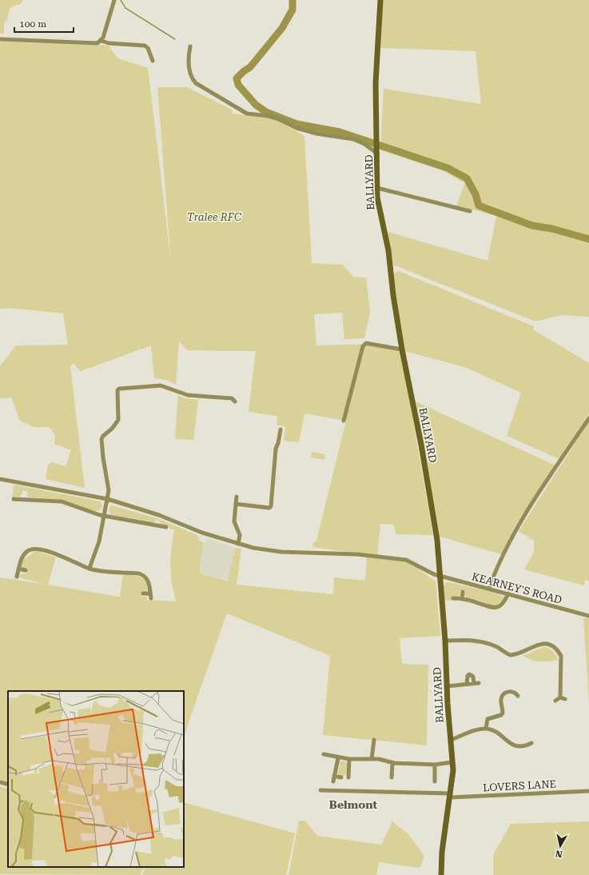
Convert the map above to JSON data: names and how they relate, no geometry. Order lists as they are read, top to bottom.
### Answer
{
  "streets": {
    "street": ["BALLYARD", "KEARNEY'S ROAD", "LOVERS LANE"]
  },
  "crossings": [
    ["BALLYARD", "KEARNEY'S ROAD"],
    ["BALLYARD", "LOVERS LANE"]
  ],
  "districts": ["Belmont"],
  "parks": ["Tralee RFC"],
  "scale_bar": "100 m",
  "north": "bottom"
}
